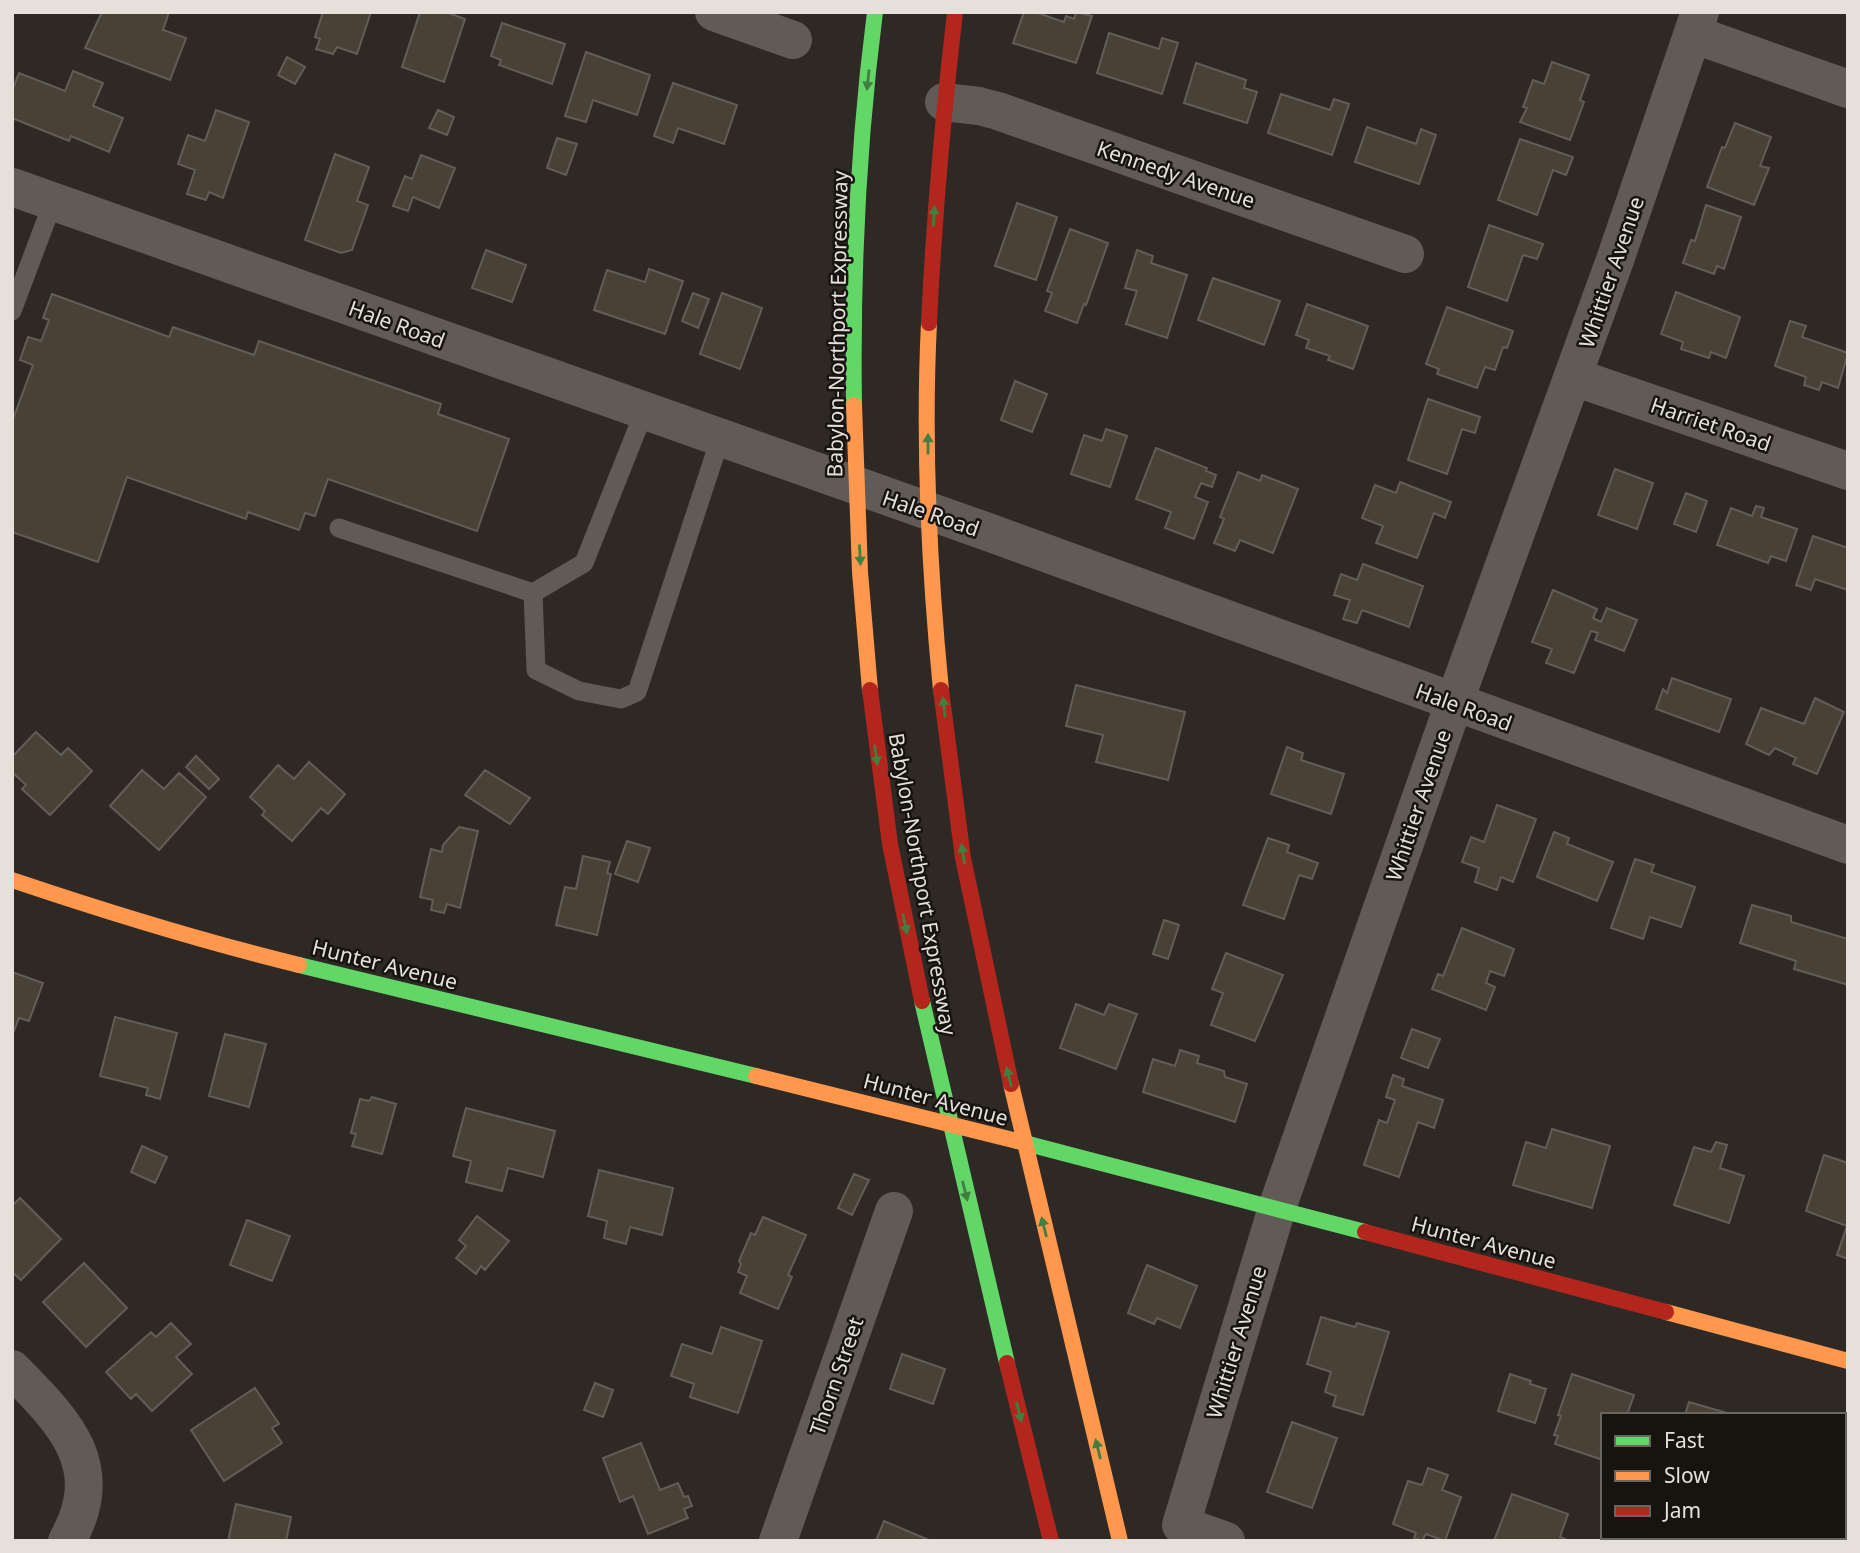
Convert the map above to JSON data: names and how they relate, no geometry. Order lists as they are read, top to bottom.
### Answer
{
  "streets": {
    "main road": ["Babylon-Northport Expressway", "Hunter Avenue"],
    "street": [
      "Kennedy Avenue",
      "Whittier Avenue",
      "Hale Road",
      "Harriet Road",
      "Thorn Street"
    ]
  },
  "crossings": [
    ["Whittier Avenue", "Hale Road"],
    ["Whittier Avenue", "Harriet Road"],
    ["Whittier Avenue", "Hunter Avenue"],
    ["Hale Road", "Babylon-Northport Expressway"],
    ["Babylon-Northport Expressway", "Hunter Avenue"]
  ],
  "legend": ["Fast", "Slow", "Jam"]
}
